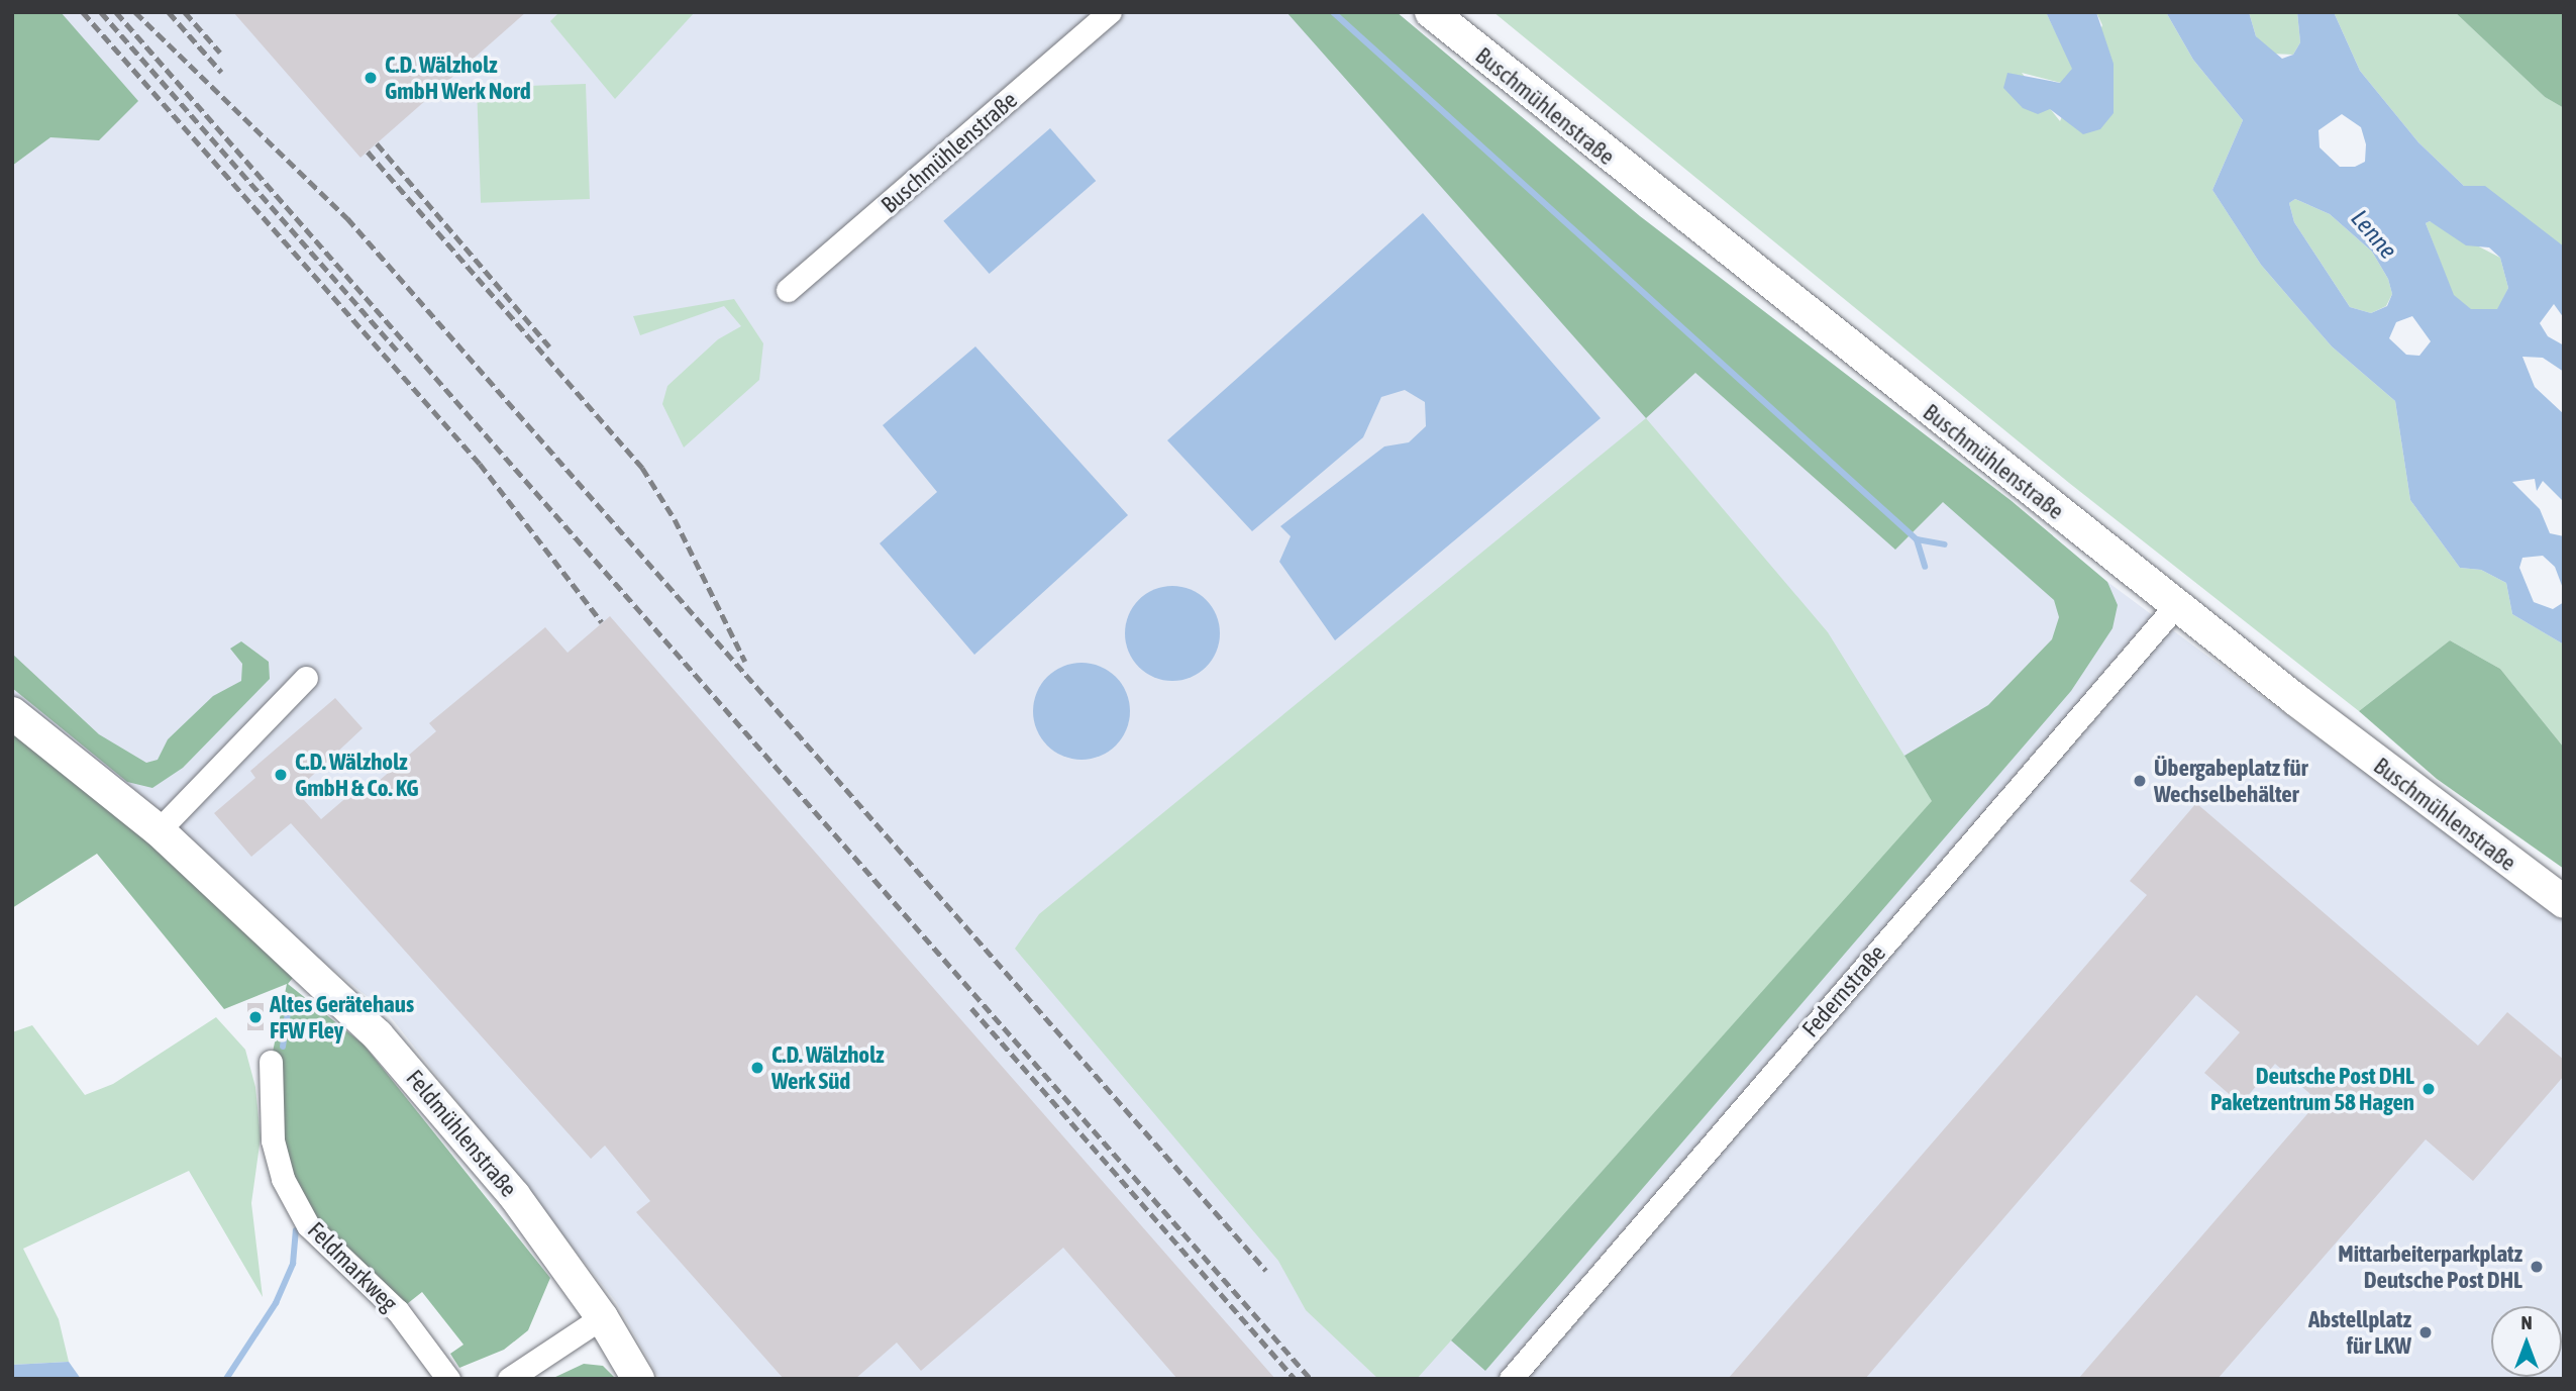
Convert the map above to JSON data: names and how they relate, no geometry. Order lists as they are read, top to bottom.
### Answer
{
  "streets": {
    "street": [
      "Buschmühlenstraße",
      "Federnstraße",
      "Feldmühlenstraße",
      "Feldmarkweg"
    ]
  },
  "crossings": [
    ["Buschmühlenstraße", "Federnstraße"]
  ],
  "water": ["Lenne"],
  "places": [
    "C.D. Wälzholz GmbH Werk Nord",
    "C.D. Wälzholz GmbH & Co. KG",
    "Übergabeplatz für Wechselbehälter",
    "Altes Gerätehaus FFW Fley",
    "C.D. Wälzholz Werk Süd",
    "Deutsche Post DHL Paketzentrum 58 Hagen",
    "Mittarbeiterparkplatz Deutsche Post DHL",
    "Abstellplatz für LKW"
  ],
  "north": "top"
}
